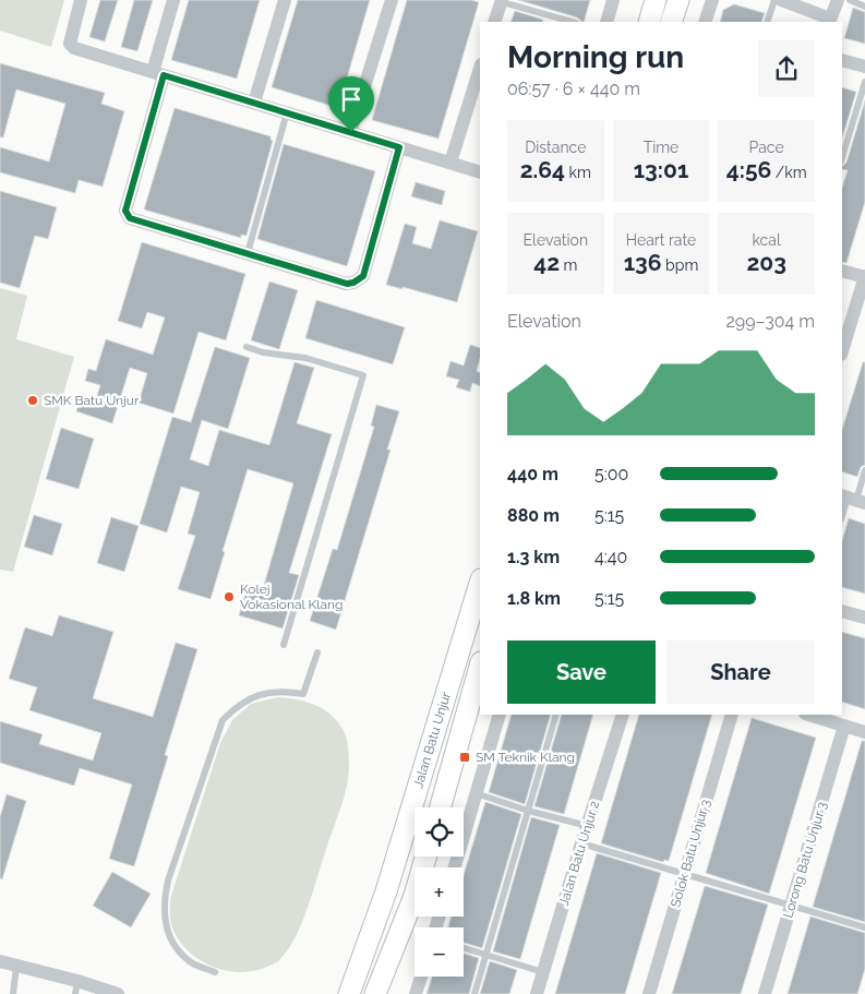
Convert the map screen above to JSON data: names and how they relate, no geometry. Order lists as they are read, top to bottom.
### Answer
{
  "streets": {
    "main road": ["Jalan Batu Unjur"],
    "street": ["Jalan Batu Unjur 2", "Solok Batu Unjur 3", "Lorong Batu Unjur 3"]
  },
  "places": {
    "other": ["SMK Batu Unjur", "Kolej Vokasional Klang"],
    "transit": ["SM Teknik Klang"]
  },
  "page": {
    "heading": ["Morning run", "06:57 · 6 × 440 m"],
    "stats": [
      ["Distance", "2.64 km"],
      ["Time", "13:01"],
      ["Pace", "4:56 /km"],
      ["Elevation", "42 m"],
      ["Heart rate", "136 bpm"],
      ["kcal", "203"]
    ],
    "chart": ["Elevation", "299–304 m"],
    "list": [
      {
        "name": "440 m",
        "note": "5:00"
      },
      {
        "name": "880 m",
        "note": "5:15"
      },
      {
        "name": "1.3 km",
        "note": "4:40"
      },
      {
        "name": "1.8 km",
        "note": "5:15"
      }
    ],
    "buttons": ["Save", "Share"],
    "map_buttons": ["+", "−"]
  }
}
